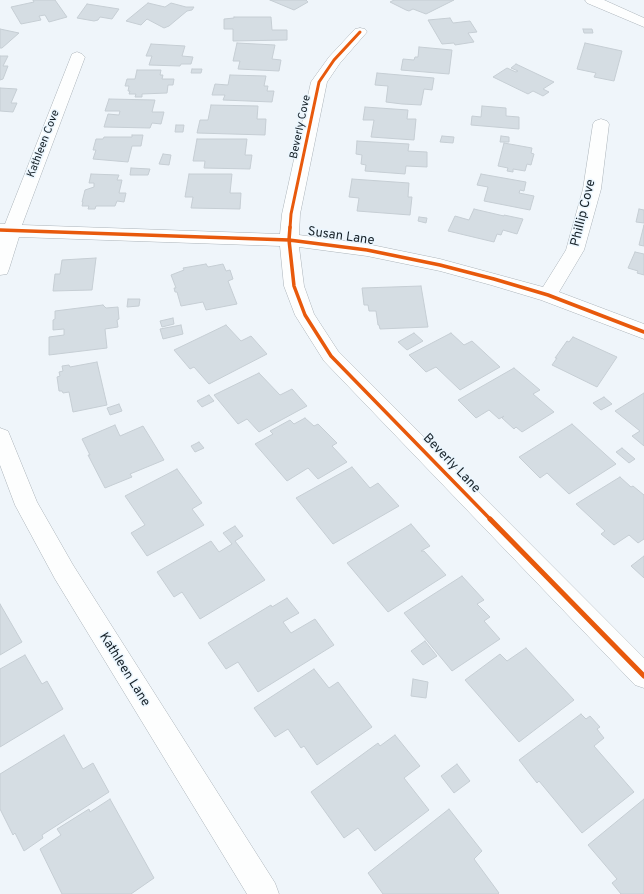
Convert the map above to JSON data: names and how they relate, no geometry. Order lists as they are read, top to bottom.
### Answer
{
  "streets": {
    "street": [
      "Beverly Cove",
      "Kathleen Cove",
      "Phillip Cove",
      "Susan Lane",
      "Beverly Lane",
      "Kathleen Lane"
    ]
  },
  "crossings": [
    ["Beverly Cove", "Susan Lane"],
    ["Beverly Cove", "Beverly Lane"],
    ["Kathleen Cove", "Susan Lane"],
    ["Phillip Cove", "Susan Lane"],
    ["Susan Lane", "Beverly Lane"]
  ]
}
